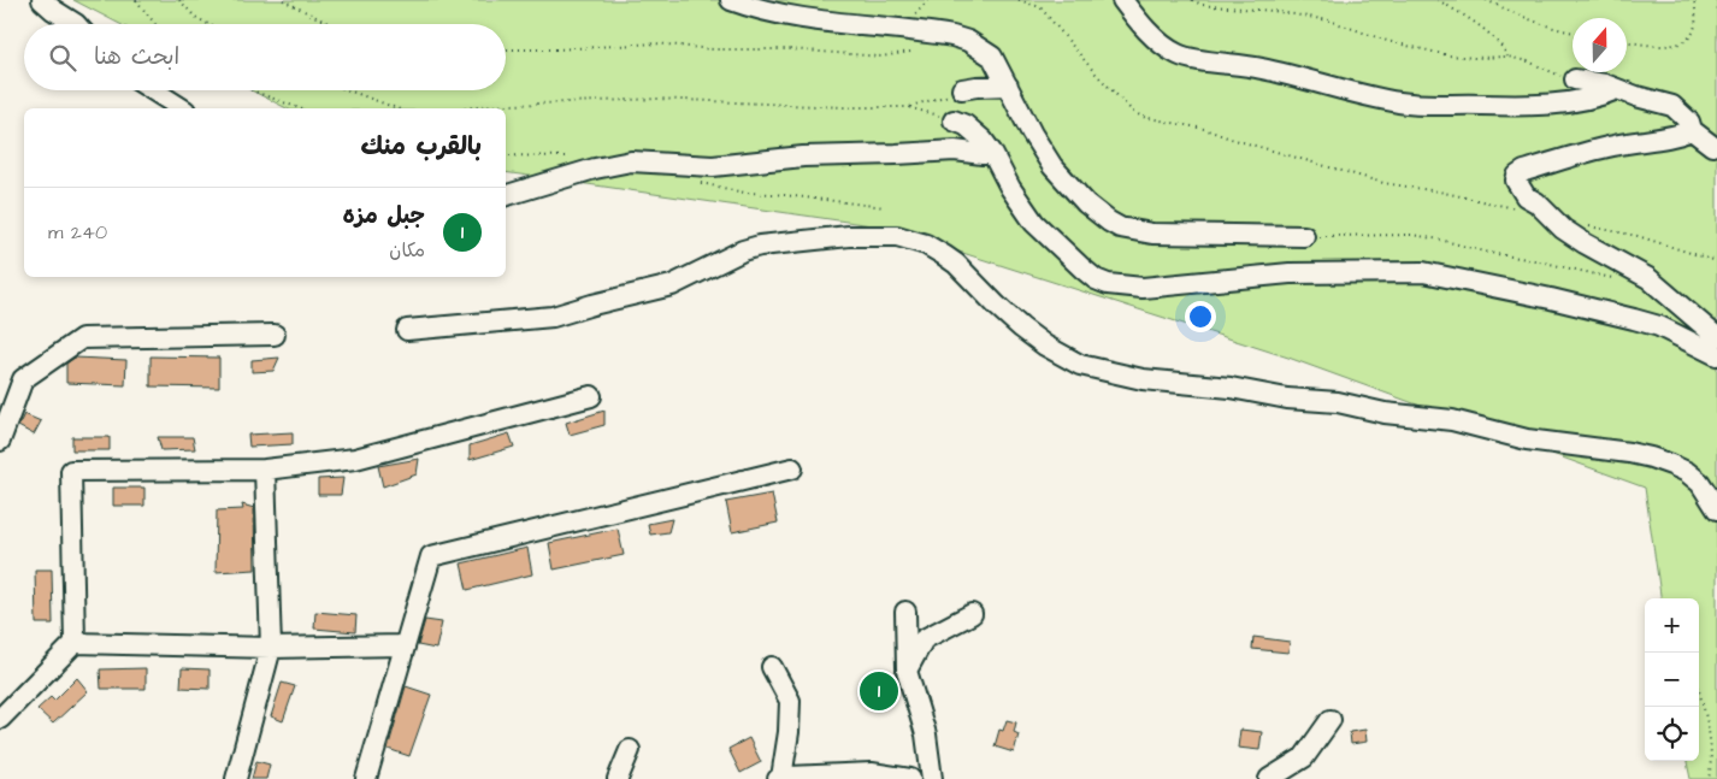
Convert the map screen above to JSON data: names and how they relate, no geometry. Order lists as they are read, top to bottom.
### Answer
{
  "north": "top",
  "page": {
    "search": "ابحث هنا",
    "heading": "بالقرب منك",
    "list": [
      {
        "mark": "1",
        "name": "جبل مزه",
        "note": "مكان",
        "value": "240 m"
      }
    ],
    "map_buttons": ["+", "−"],
    "pins": "1"
  }
}
